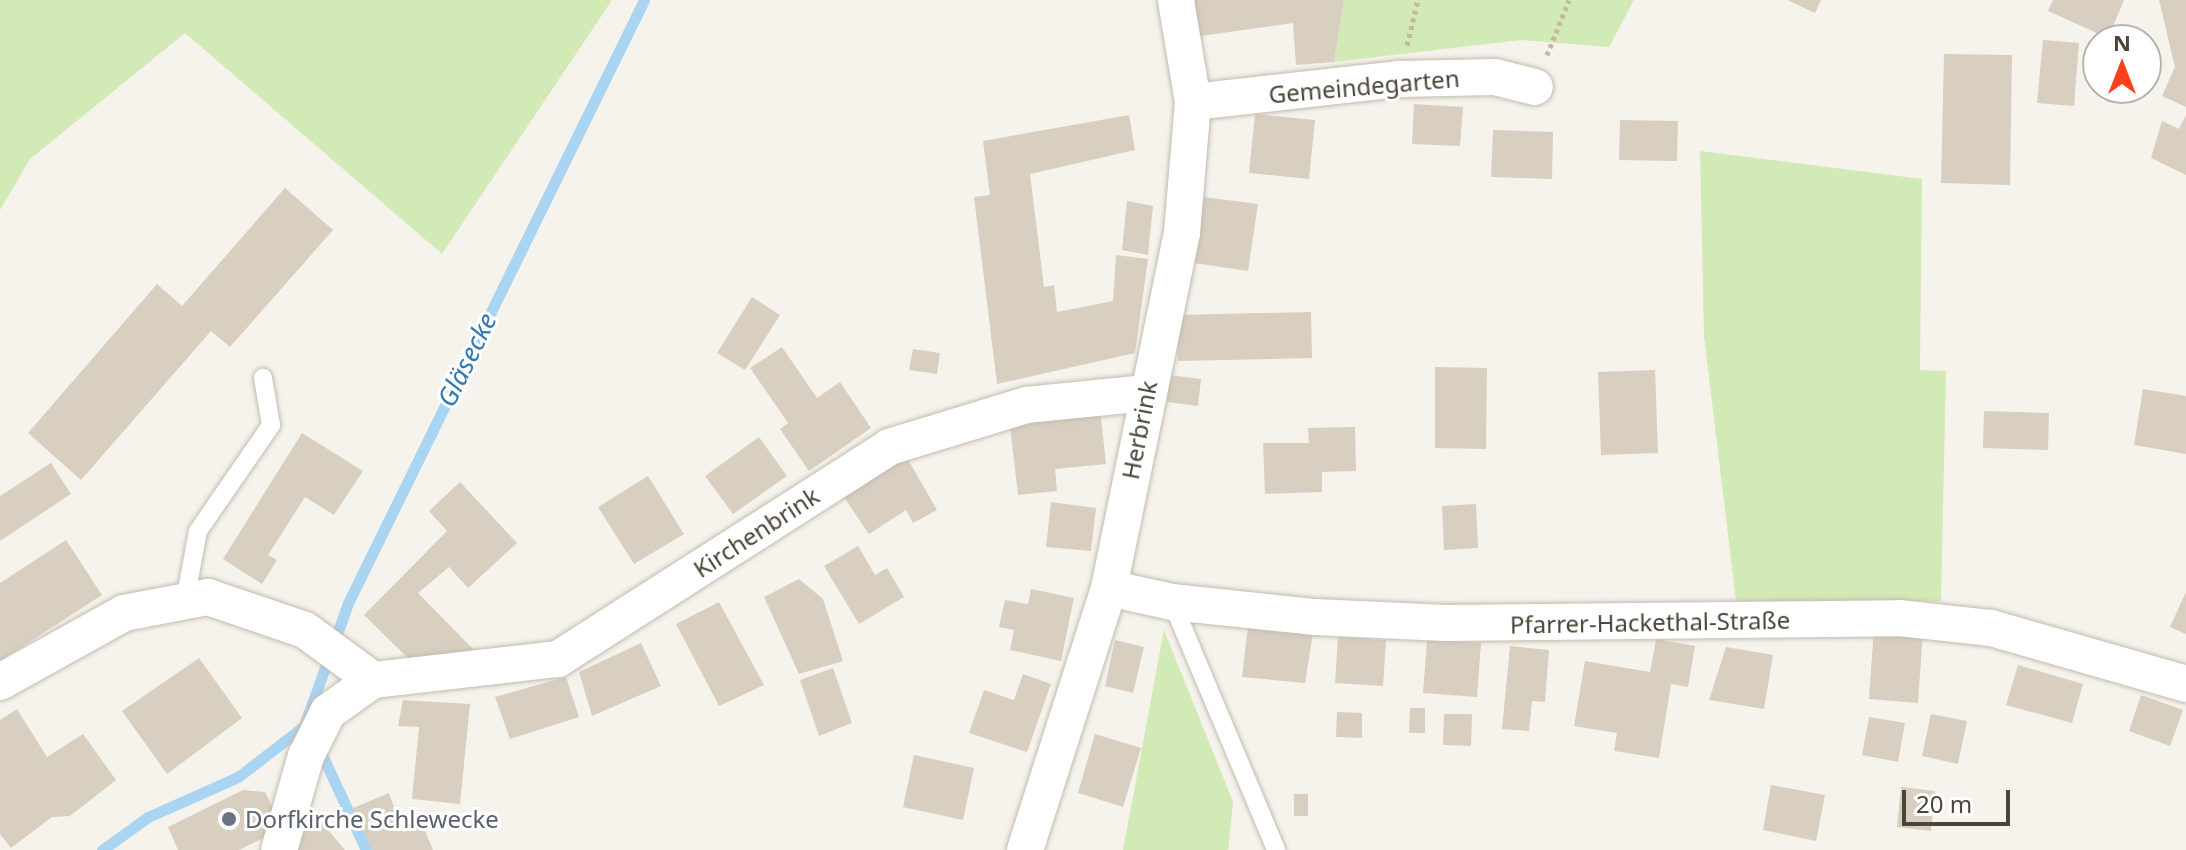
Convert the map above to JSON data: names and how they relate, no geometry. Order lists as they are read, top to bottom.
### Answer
{
  "streets": {
    "street": [
      "Gemeindegarten",
      "Herbrink",
      "Kirchenbrink",
      "Pfarrer-Hackethal-Straße"
    ]
  },
  "crossings": [
    ["Gemeindegarten", "Herbrink"],
    ["Herbrink", "Kirchenbrink"],
    ["Herbrink", "Pfarrer-Hackethal-Straße"]
  ],
  "water": ["Gläsecke"],
  "places": ["Dorfkirche Schlewecke"],
  "scale_bar": "20 m",
  "north": "top"
}
